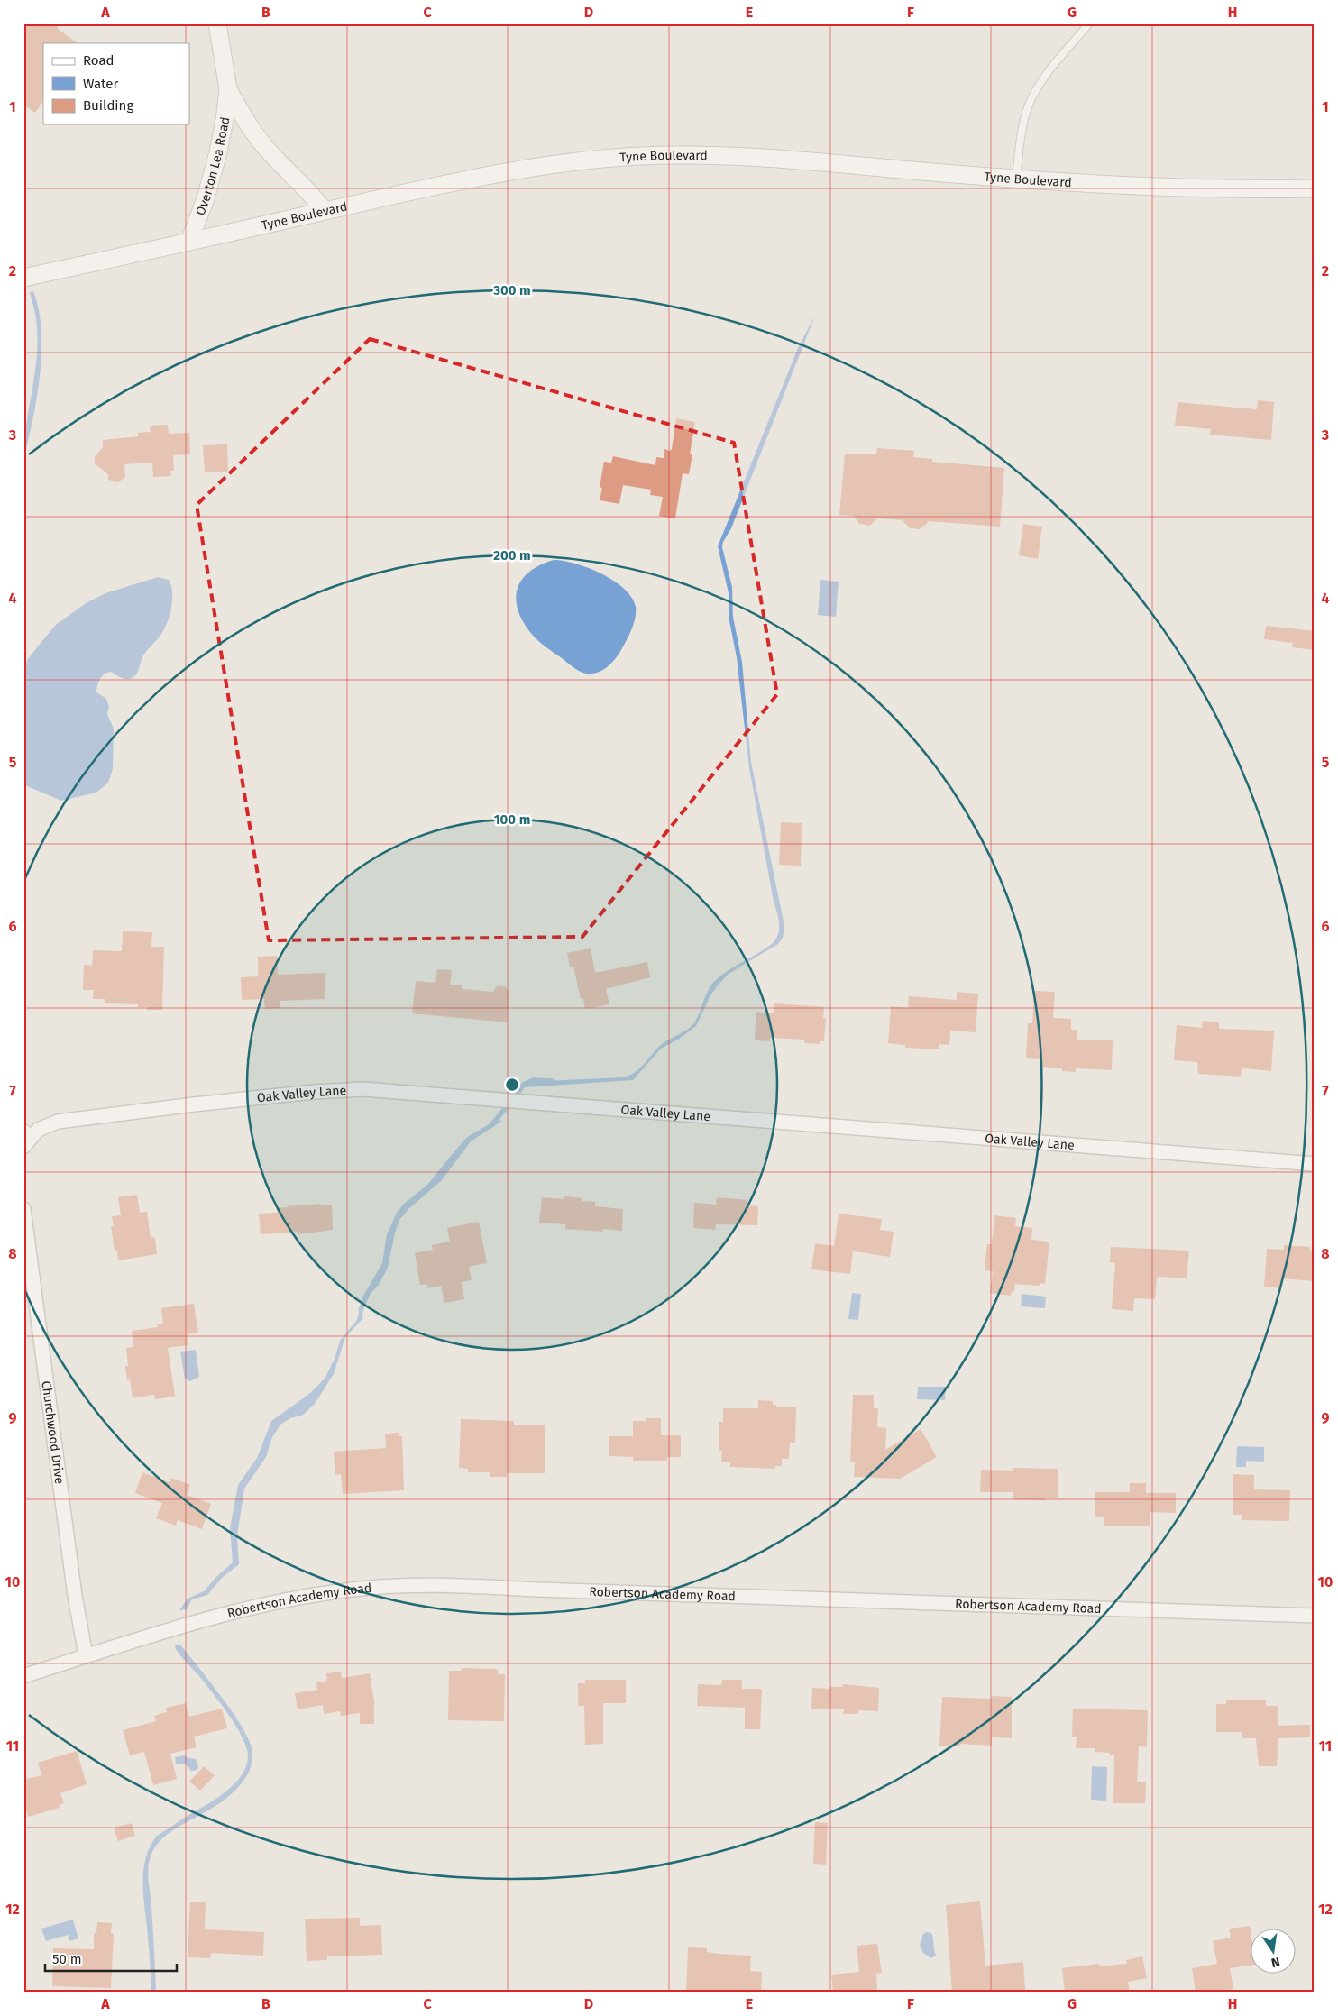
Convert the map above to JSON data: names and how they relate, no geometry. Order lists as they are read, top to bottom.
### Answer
{
  "streets": {
    "street": [
      "Tyne Boulevard",
      "Overton Lea Road",
      "Oak Valley Lane",
      "Churchwood Drive",
      "Robertson Academy Road"
    ]
  },
  "crossings": [
    ["Tyne Boulevard", "Overton Lea Road"],
    ["Churchwood Drive", "Robertson Academy Road"]
  ],
  "legend": ["Road", "Water", "Building"],
  "scale_bar": "50 m",
  "north": "bottom",
  "grid": {
    "columns": [
      "A",
      "B",
      "C",
      "D",
      "E",
      "F",
      "G",
      "H"
    ],
    "rows": [
      "1",
      "2",
      "3",
      "4",
      "5",
      "6",
      "7",
      "8",
      "9",
      "10",
      "11",
      "12"
    ]
  },
  "rings": ["300 m", "200 m", "100 m"]
}
